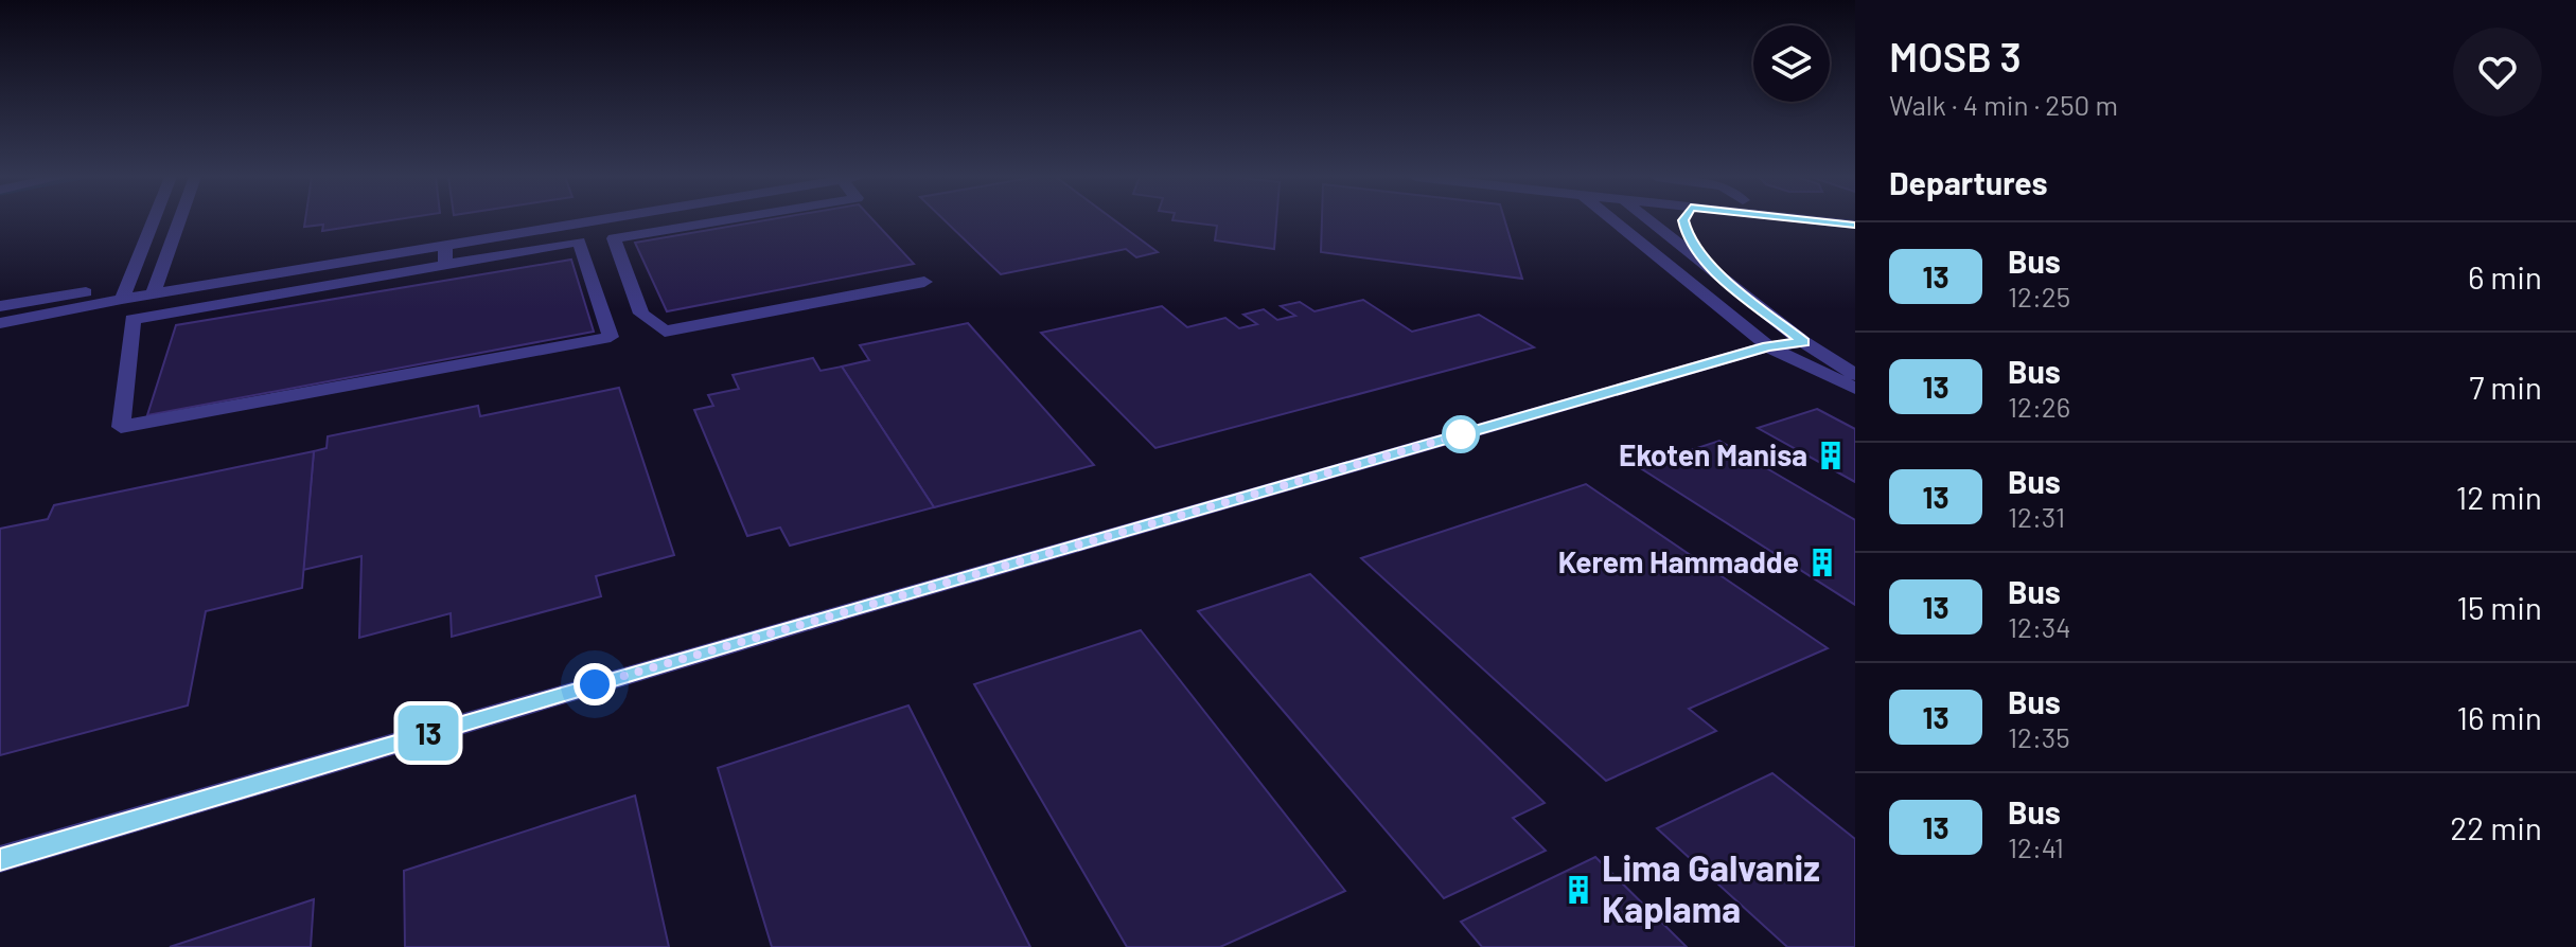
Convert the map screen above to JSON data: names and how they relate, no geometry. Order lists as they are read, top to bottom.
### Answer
{
  "places": {
    "building": ["Ekoten Manisa", "Kerem Hammadde", "Lima Galvaniz Kaplama"]
  },
  "lines": ["bus line 13"],
  "page": {
    "on_map": "13",
    "heading": [
      ["MOSB 3", "Walk · 4 min · 250 m"],
      "Departures"
    ],
    "list": [
      {
        "mark": "13",
        "name": "Bus",
        "note": "12:25",
        "value": "6 min"
      },
      {
        "mark": "13",
        "name": "Bus",
        "note": "12:26",
        "value": "7 min"
      },
      {
        "mark": "13",
        "name": "Bus",
        "note": "12:31",
        "value": "12 min"
      },
      {
        "mark": "13",
        "name": "Bus",
        "note": "12:34",
        "value": "15 min"
      },
      {
        "mark": "13",
        "name": "Bus",
        "note": "12:35",
        "value": "16 min"
      },
      {
        "mark": "13",
        "name": "Bus",
        "note": "12:41",
        "value": "22 min"
      }
    ]
  }
}
